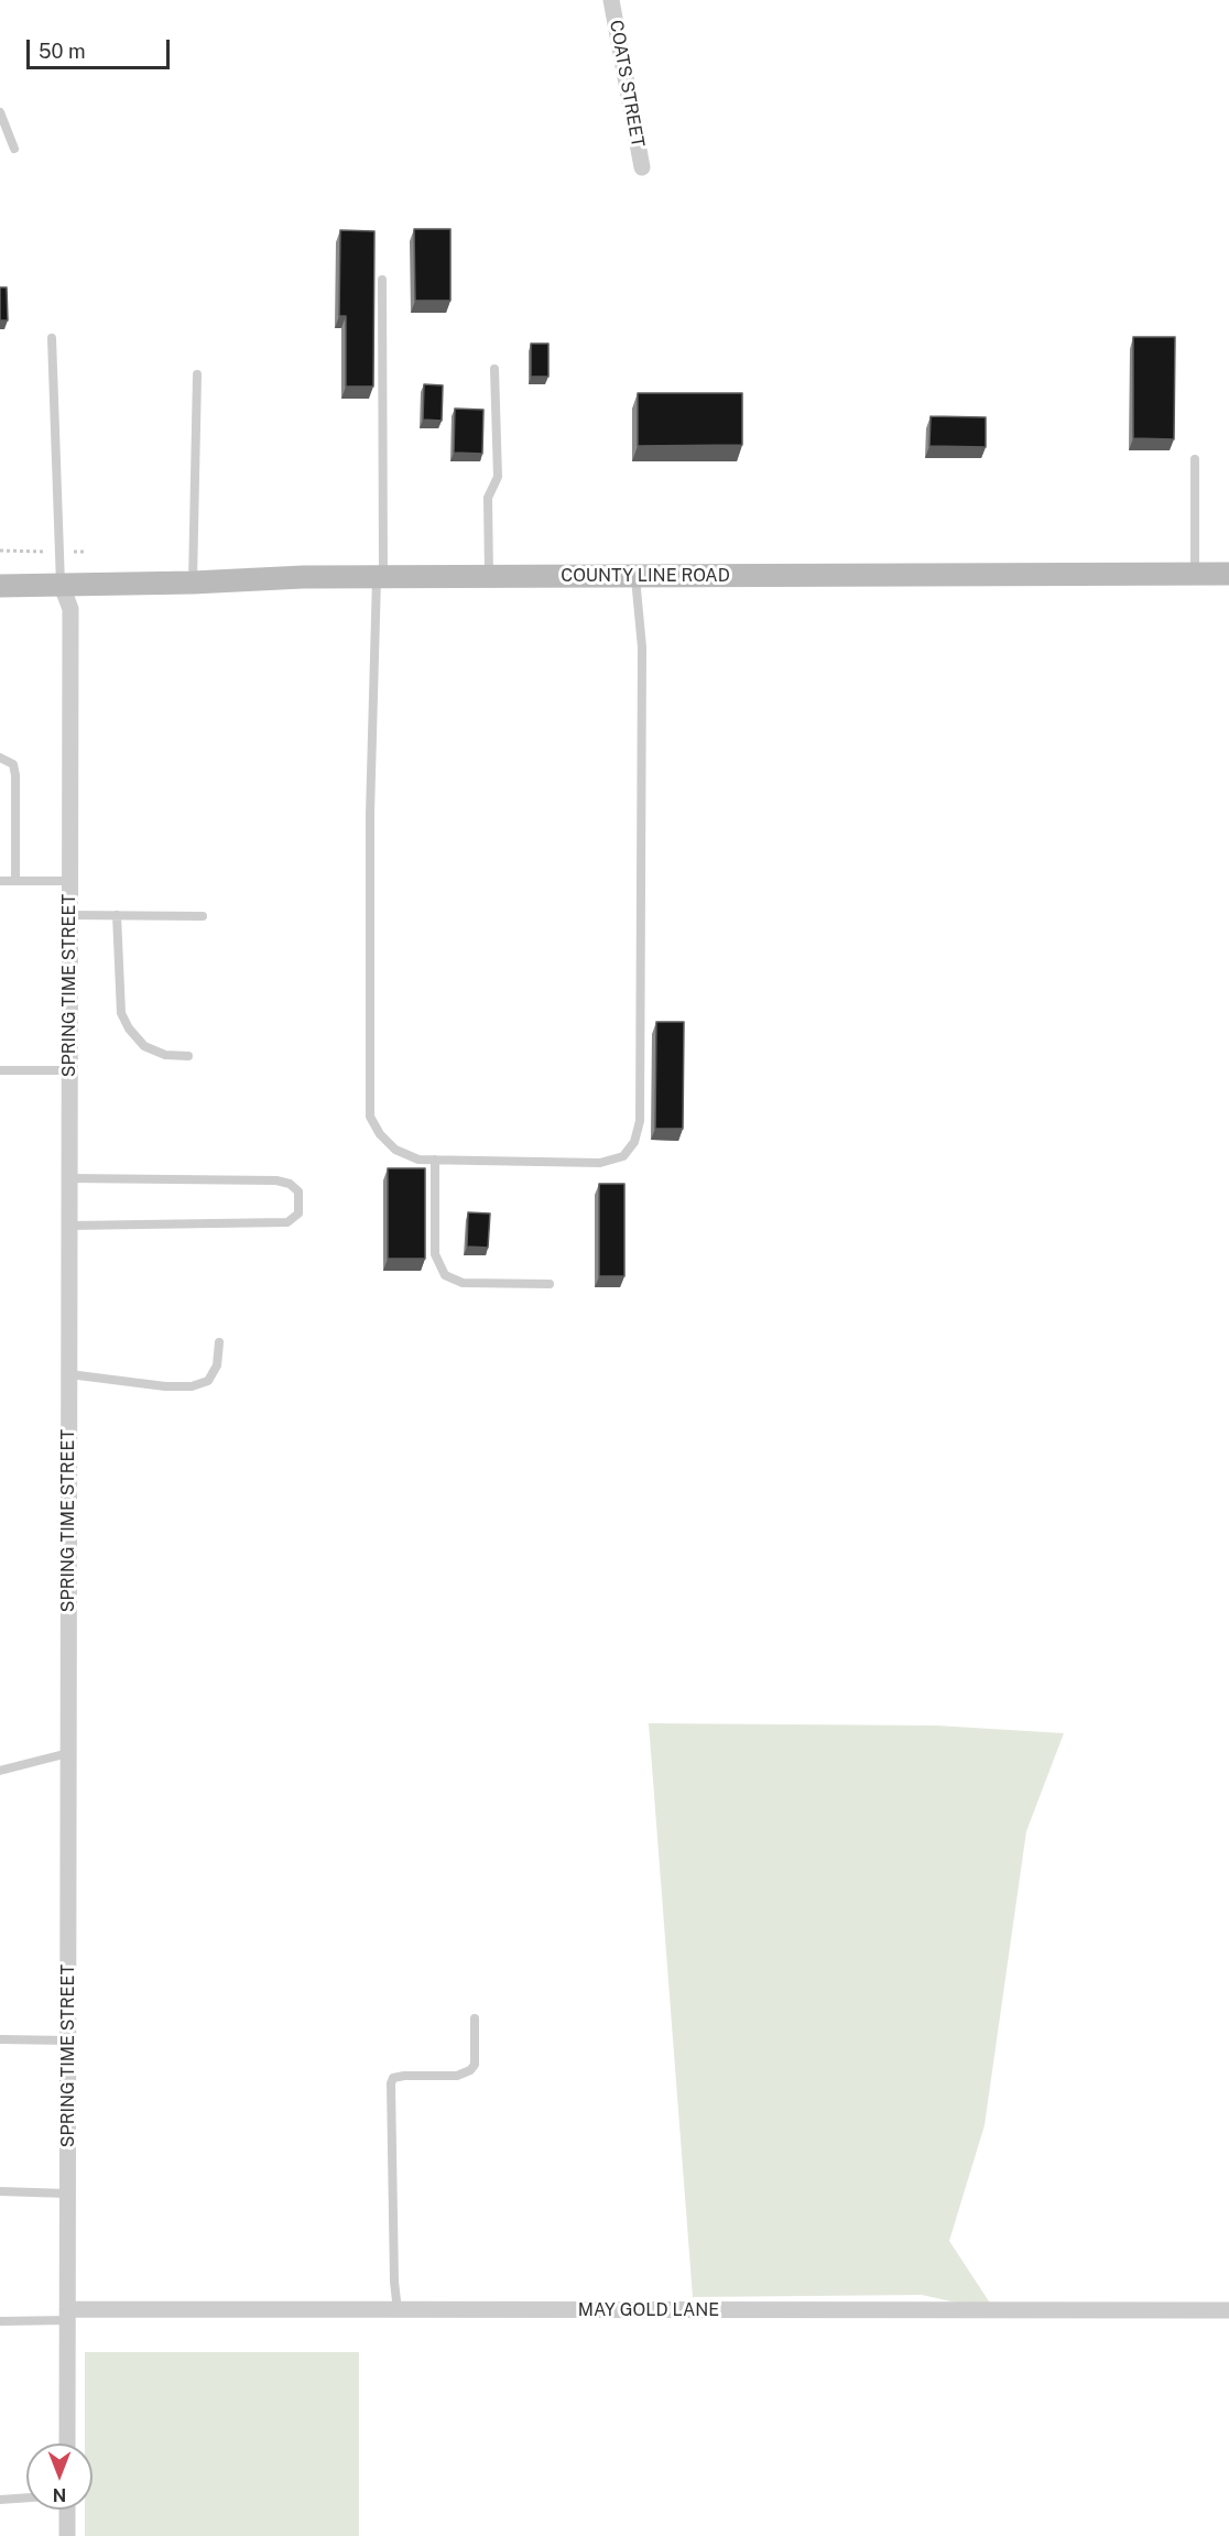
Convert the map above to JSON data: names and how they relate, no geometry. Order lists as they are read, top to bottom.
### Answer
{
  "streets": {
    "main road": ["COUNTY LINE ROAD"],
    "street": ["COATS STREET", "SPRING TIME STREET", "MAY GOLD LANE"]
  },
  "crossings": [
    ["COUNTY LINE ROAD", "SPRING TIME STREET"],
    ["SPRING TIME STREET", "MAY GOLD LANE"]
  ],
  "scale_bar": "50 m",
  "north": "bottom"
}
